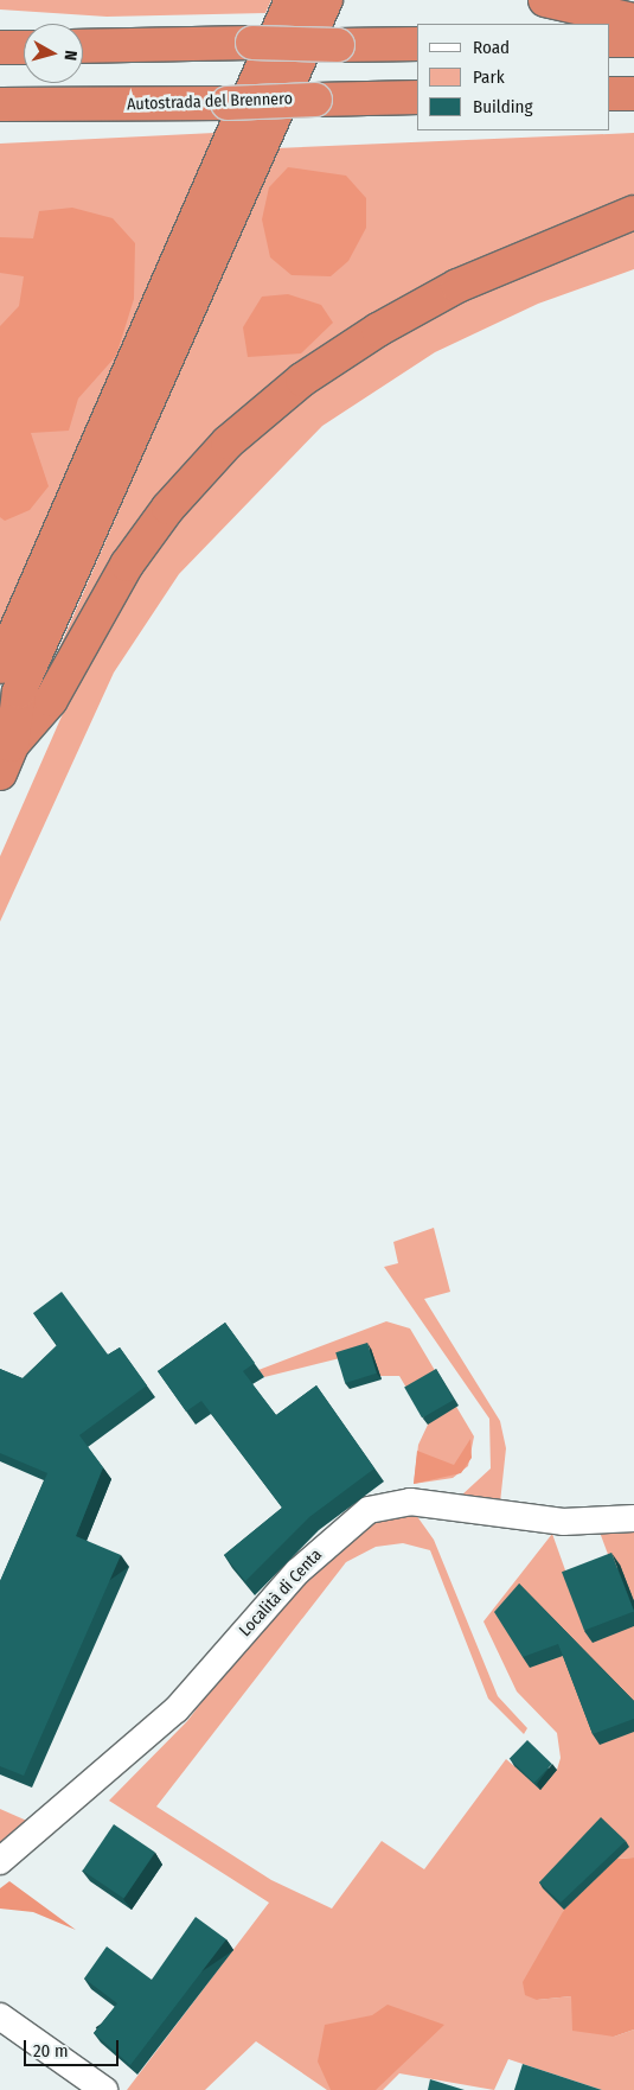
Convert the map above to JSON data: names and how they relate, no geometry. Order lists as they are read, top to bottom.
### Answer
{
  "streets": {
    "highway": ["Autostrada del Brennero"],
    "street": ["Località di Centa"]
  },
  "legend": ["Road", "Park", "Building"],
  "scale_bar": "20 m",
  "north": "right"
}
